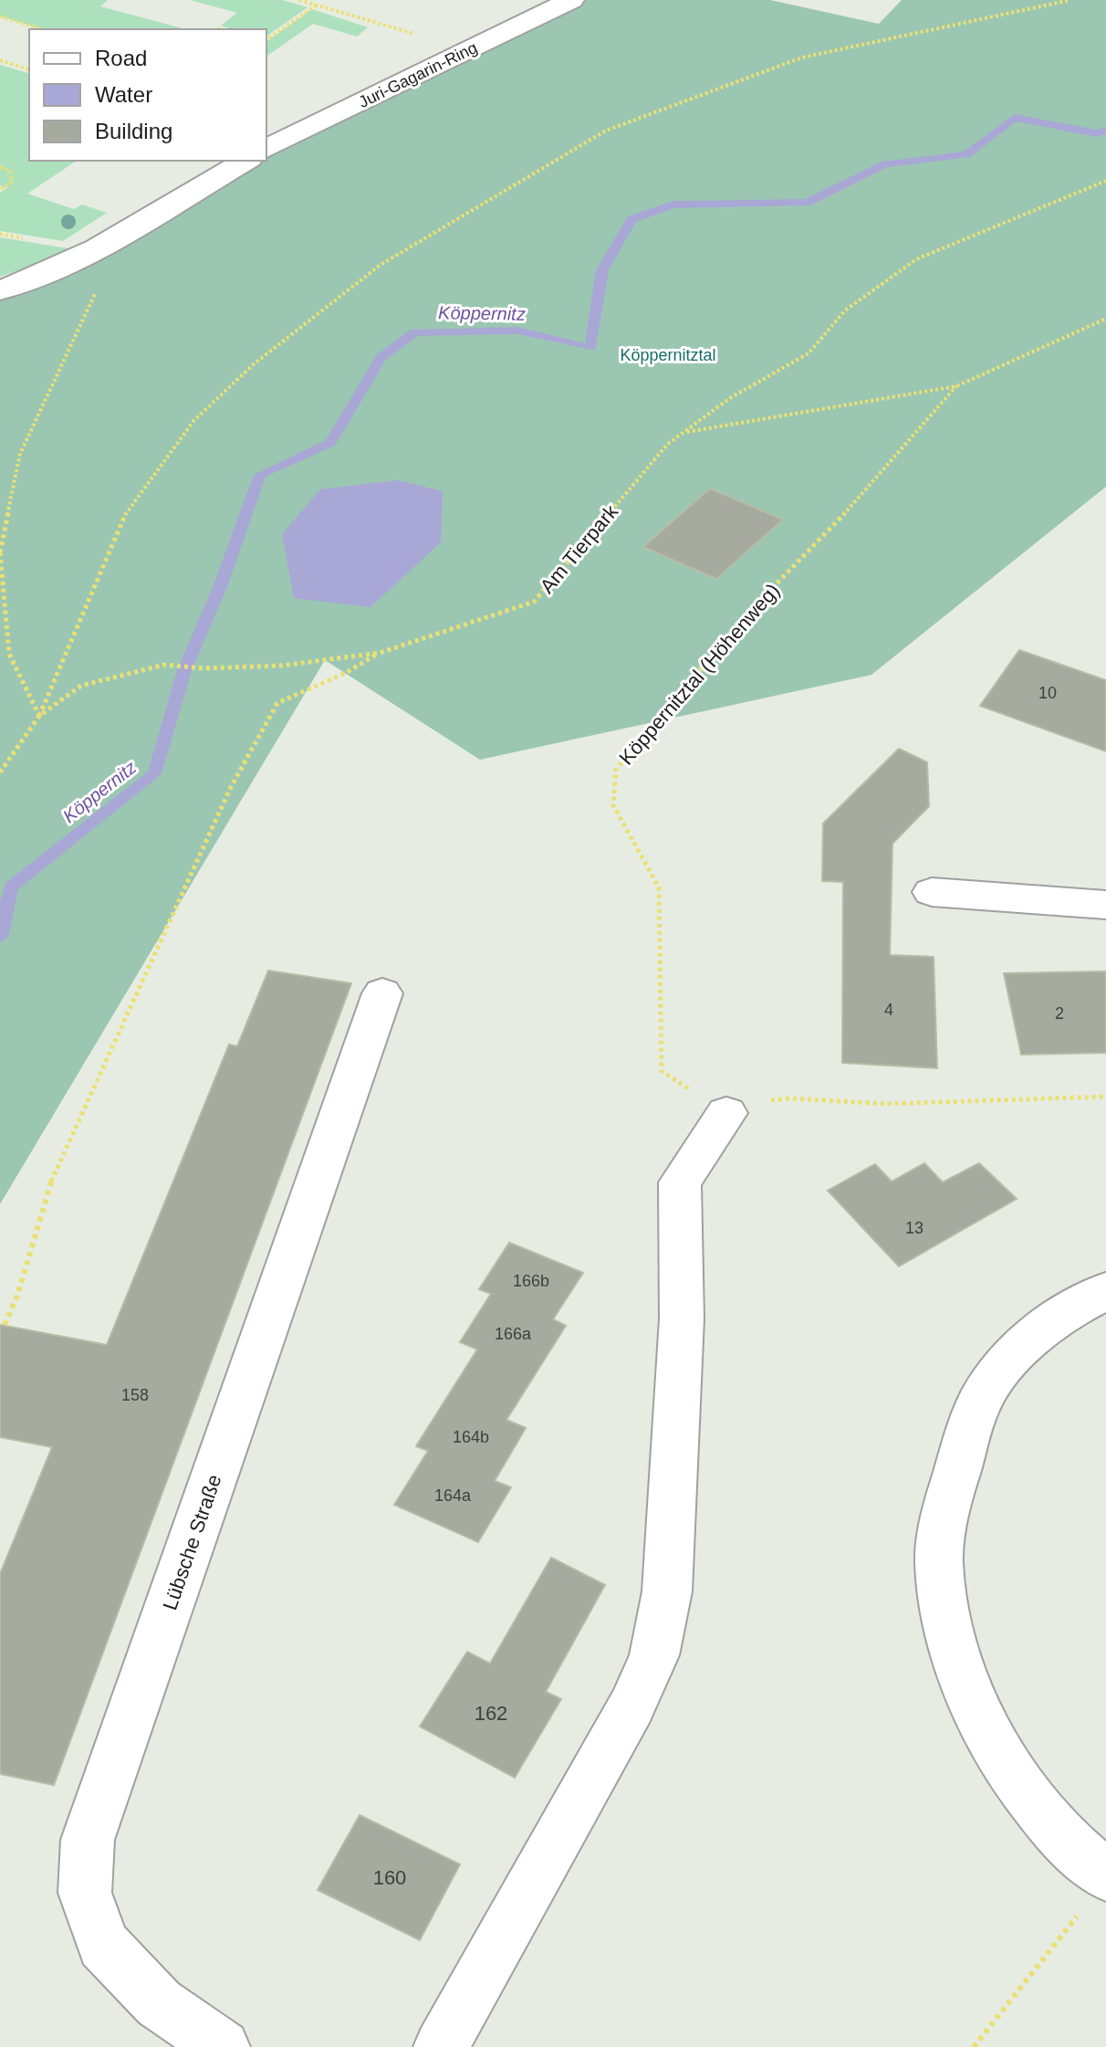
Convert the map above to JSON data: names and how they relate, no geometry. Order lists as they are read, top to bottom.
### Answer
{
  "streets": {
    "street": ["Juri-Gagarin-Ring", "Lübsche Straße"],
    "path": ["Am Tierpark", "Köppernitztal (Höhenweg)"]
  },
  "crossings": [
    ["Am Tierpark", "Köppernitztal (Höhenweg)"]
  ],
  "water": ["Köppernitz"],
  "parks": ["Köppernitztal"],
  "house_numbers": [
    "10",
    "4",
    "2",
    "13",
    "166b",
    "166a",
    "158",
    "164b",
    "164a",
    "162",
    "160"
  ],
  "legend": ["Road", "Water", "Building"]
}
